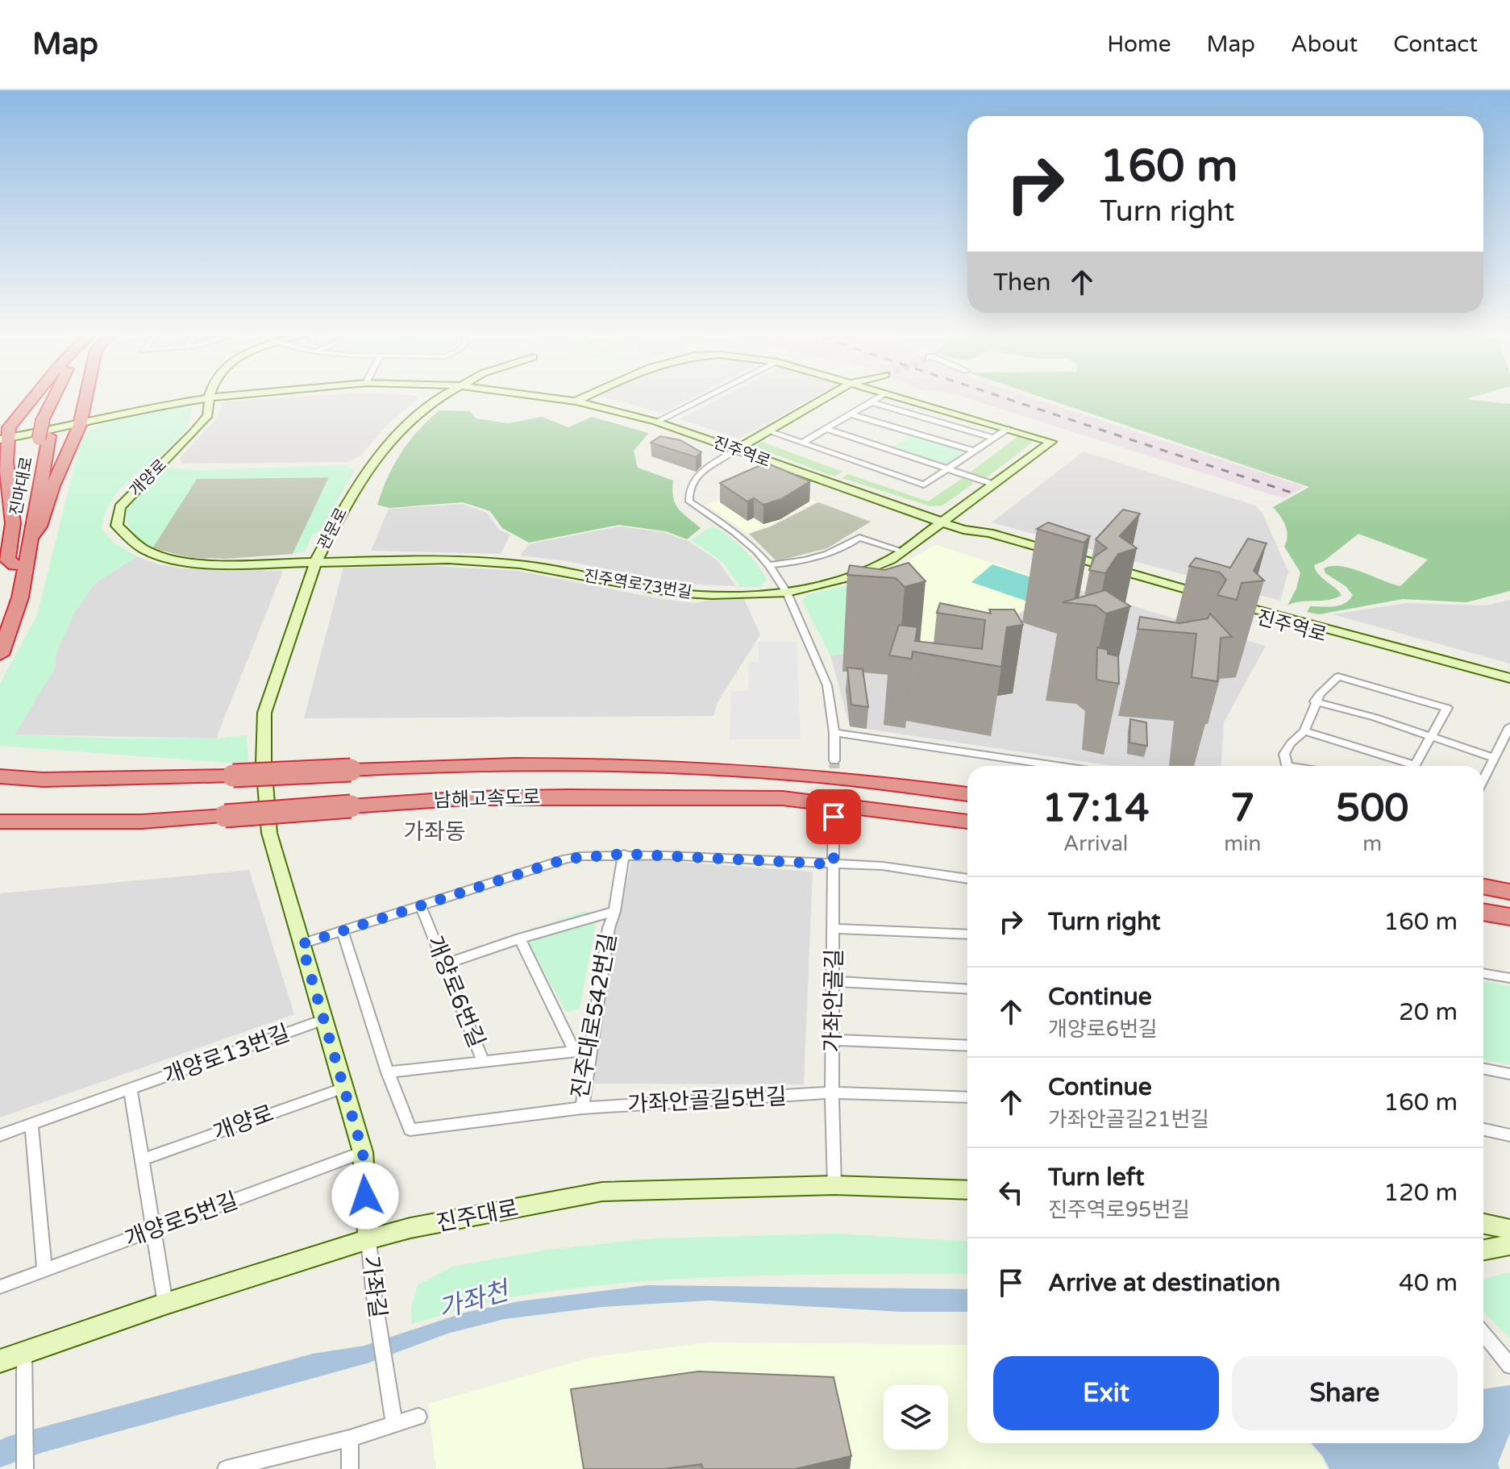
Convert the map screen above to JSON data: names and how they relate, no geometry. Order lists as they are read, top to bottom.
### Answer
{
  "streets": {
    "highway": ["진마대로", "남해고속도로"],
    "street": [
      "진주역로",
      "개양로",
      "관문로",
      "진주역로73번길",
      "개양로6번길",
      "가좌안골길",
      "진주대로542번길",
      "개양로13번길",
      "가좌안골길5번길",
      "진주대로",
      "개양로5번길",
      "가좌길"
    ]
  },
  "crossings": [
    ["진주역로", "개양로"],
    ["진주역로", "진주역로73번길"],
    ["개양로", "관문로"],
    ["개양로", "진주역로73번길"],
    ["관문로", "진주역로73번길"],
    ["개양로6번길", "진주대로542번길"],
    ["가좌안골길", "가좌안골길5번길"],
    ["가좌안골길", "진주대로"],
    ["진주대로542번길", "가좌안골길5번길"],
    ["진주대로", "가좌길"]
  ],
  "districts": ["가좌동"],
  "water": ["가좌천"],
  "page": {
    "header": "Map",
    "nav": [
      "Home",
      "Map",
      "About",
      "Contact"
    ],
    "turn": ["160 m", "Turn right"],
    "then": "Then",
    "eta": [
      "17:14",
      "Arrival",
      "7",
      "min",
      "500",
      "m"
    ],
    "list": [
      {
        "name": "Turn right",
        "value": "160 m"
      },
      {
        "name": "Continue",
        "note": "개양로6번길",
        "value": "20 m"
      },
      {
        "name": "Continue",
        "note": "가좌안골길21번길",
        "value": "160 m"
      },
      {
        "name": "Turn left",
        "note": "진주역로95번길",
        "value": "120 m"
      },
      {
        "name": "Arrive at destination",
        "value": "40 m"
      }
    ],
    "buttons": ["Exit", "Share"]
  }
}
